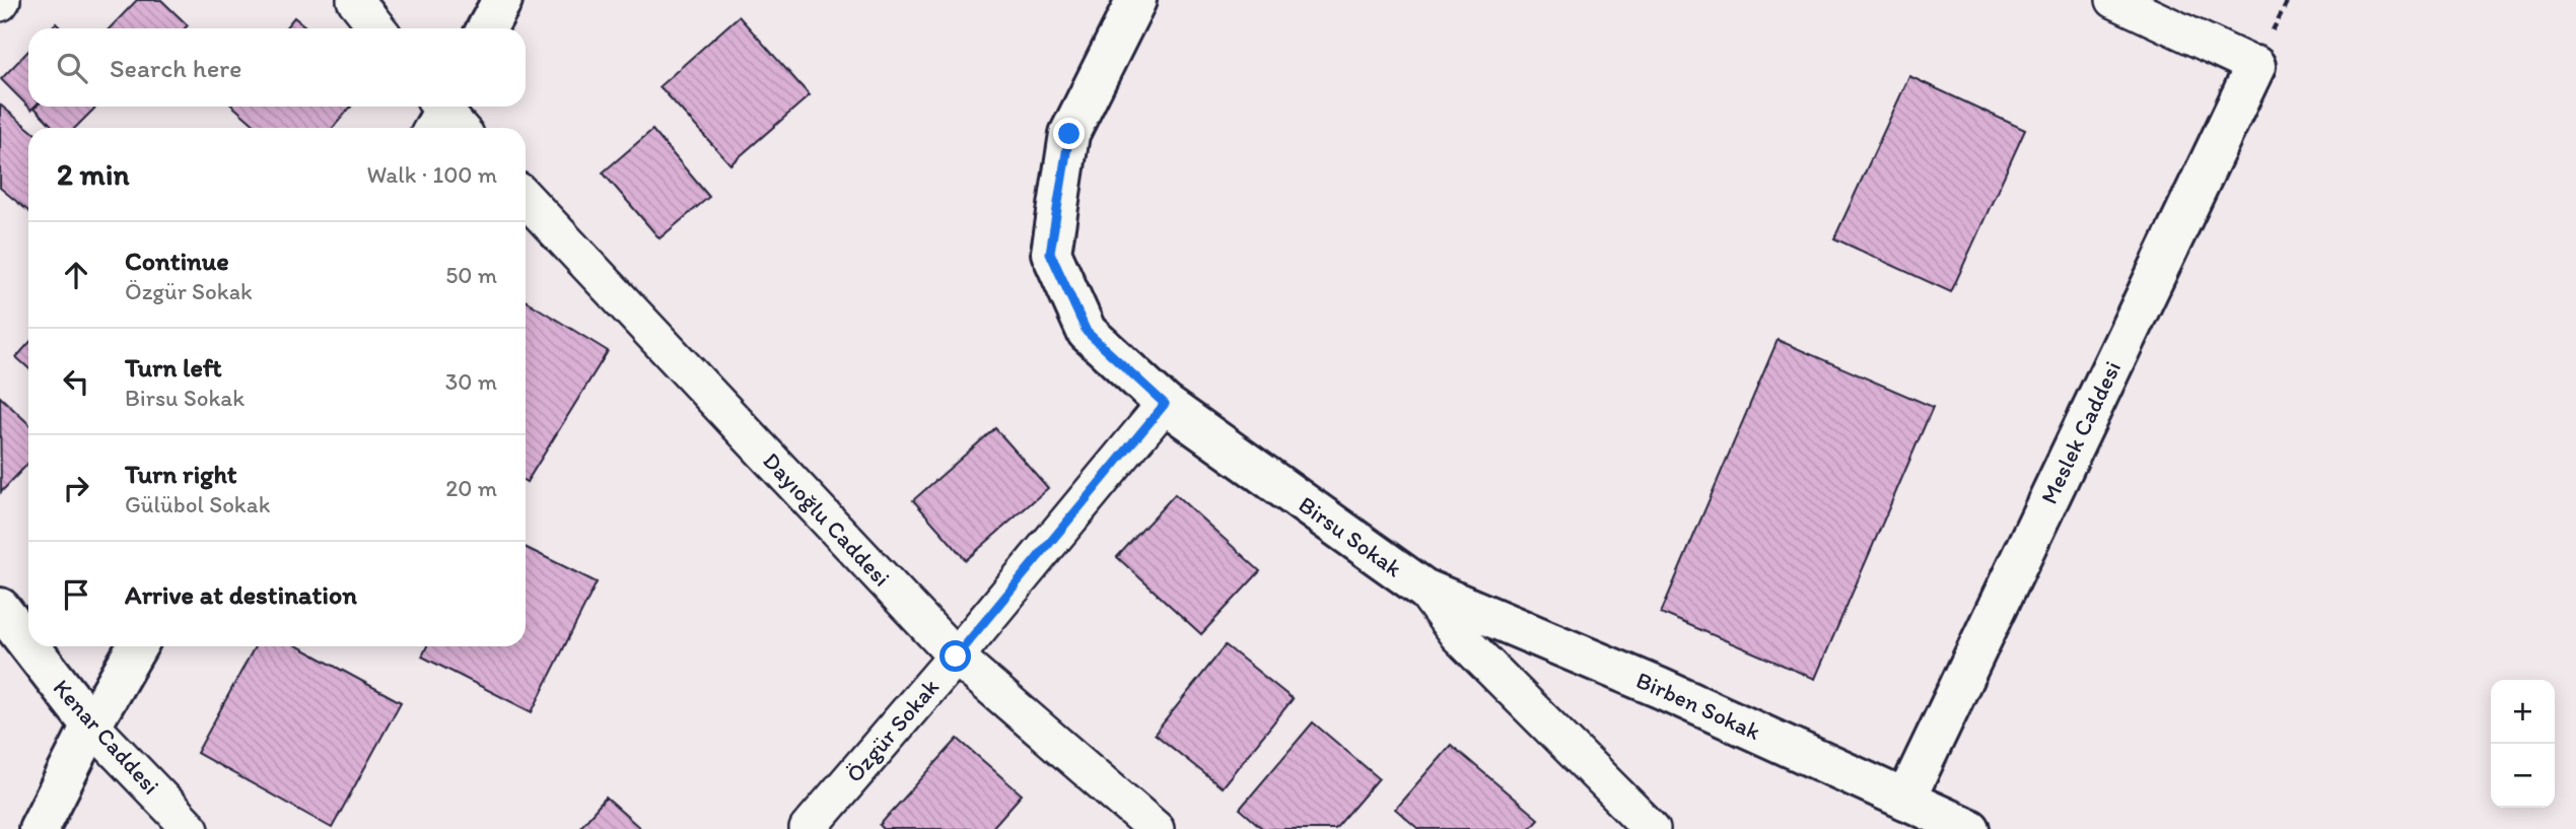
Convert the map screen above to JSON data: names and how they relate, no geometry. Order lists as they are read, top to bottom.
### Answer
{
  "streets": {
    "street": [
      "Meslek Caddesi",
      "Dayıoğlu Caddesi",
      "Birsu Sokak",
      "Birben Sokak",
      "Özgür Sokak",
      "Kenar Caddesi"
    ]
  },
  "crossings": [
    ["Meslek Caddesi", "Birben Sokak"],
    ["Dayıoğlu Caddesi", "Özgür Sokak"],
    ["Birsu Sokak", "Birben Sokak"],
    ["Birsu Sokak", "Özgür Sokak"]
  ],
  "page": {
    "search": "Search here",
    "heading": ["2 min", "Walk · 100 m"],
    "list": [
      ["Continue", "Özgür Sokak", "50 m"],
      ["Turn left", "Birsu Sokak", "30 m"],
      ["Turn right", "Gülübol Sokak", "20 m"],
      "Arrive at destination"
    ],
    "map_buttons": ["+", "−"]
  }
}
